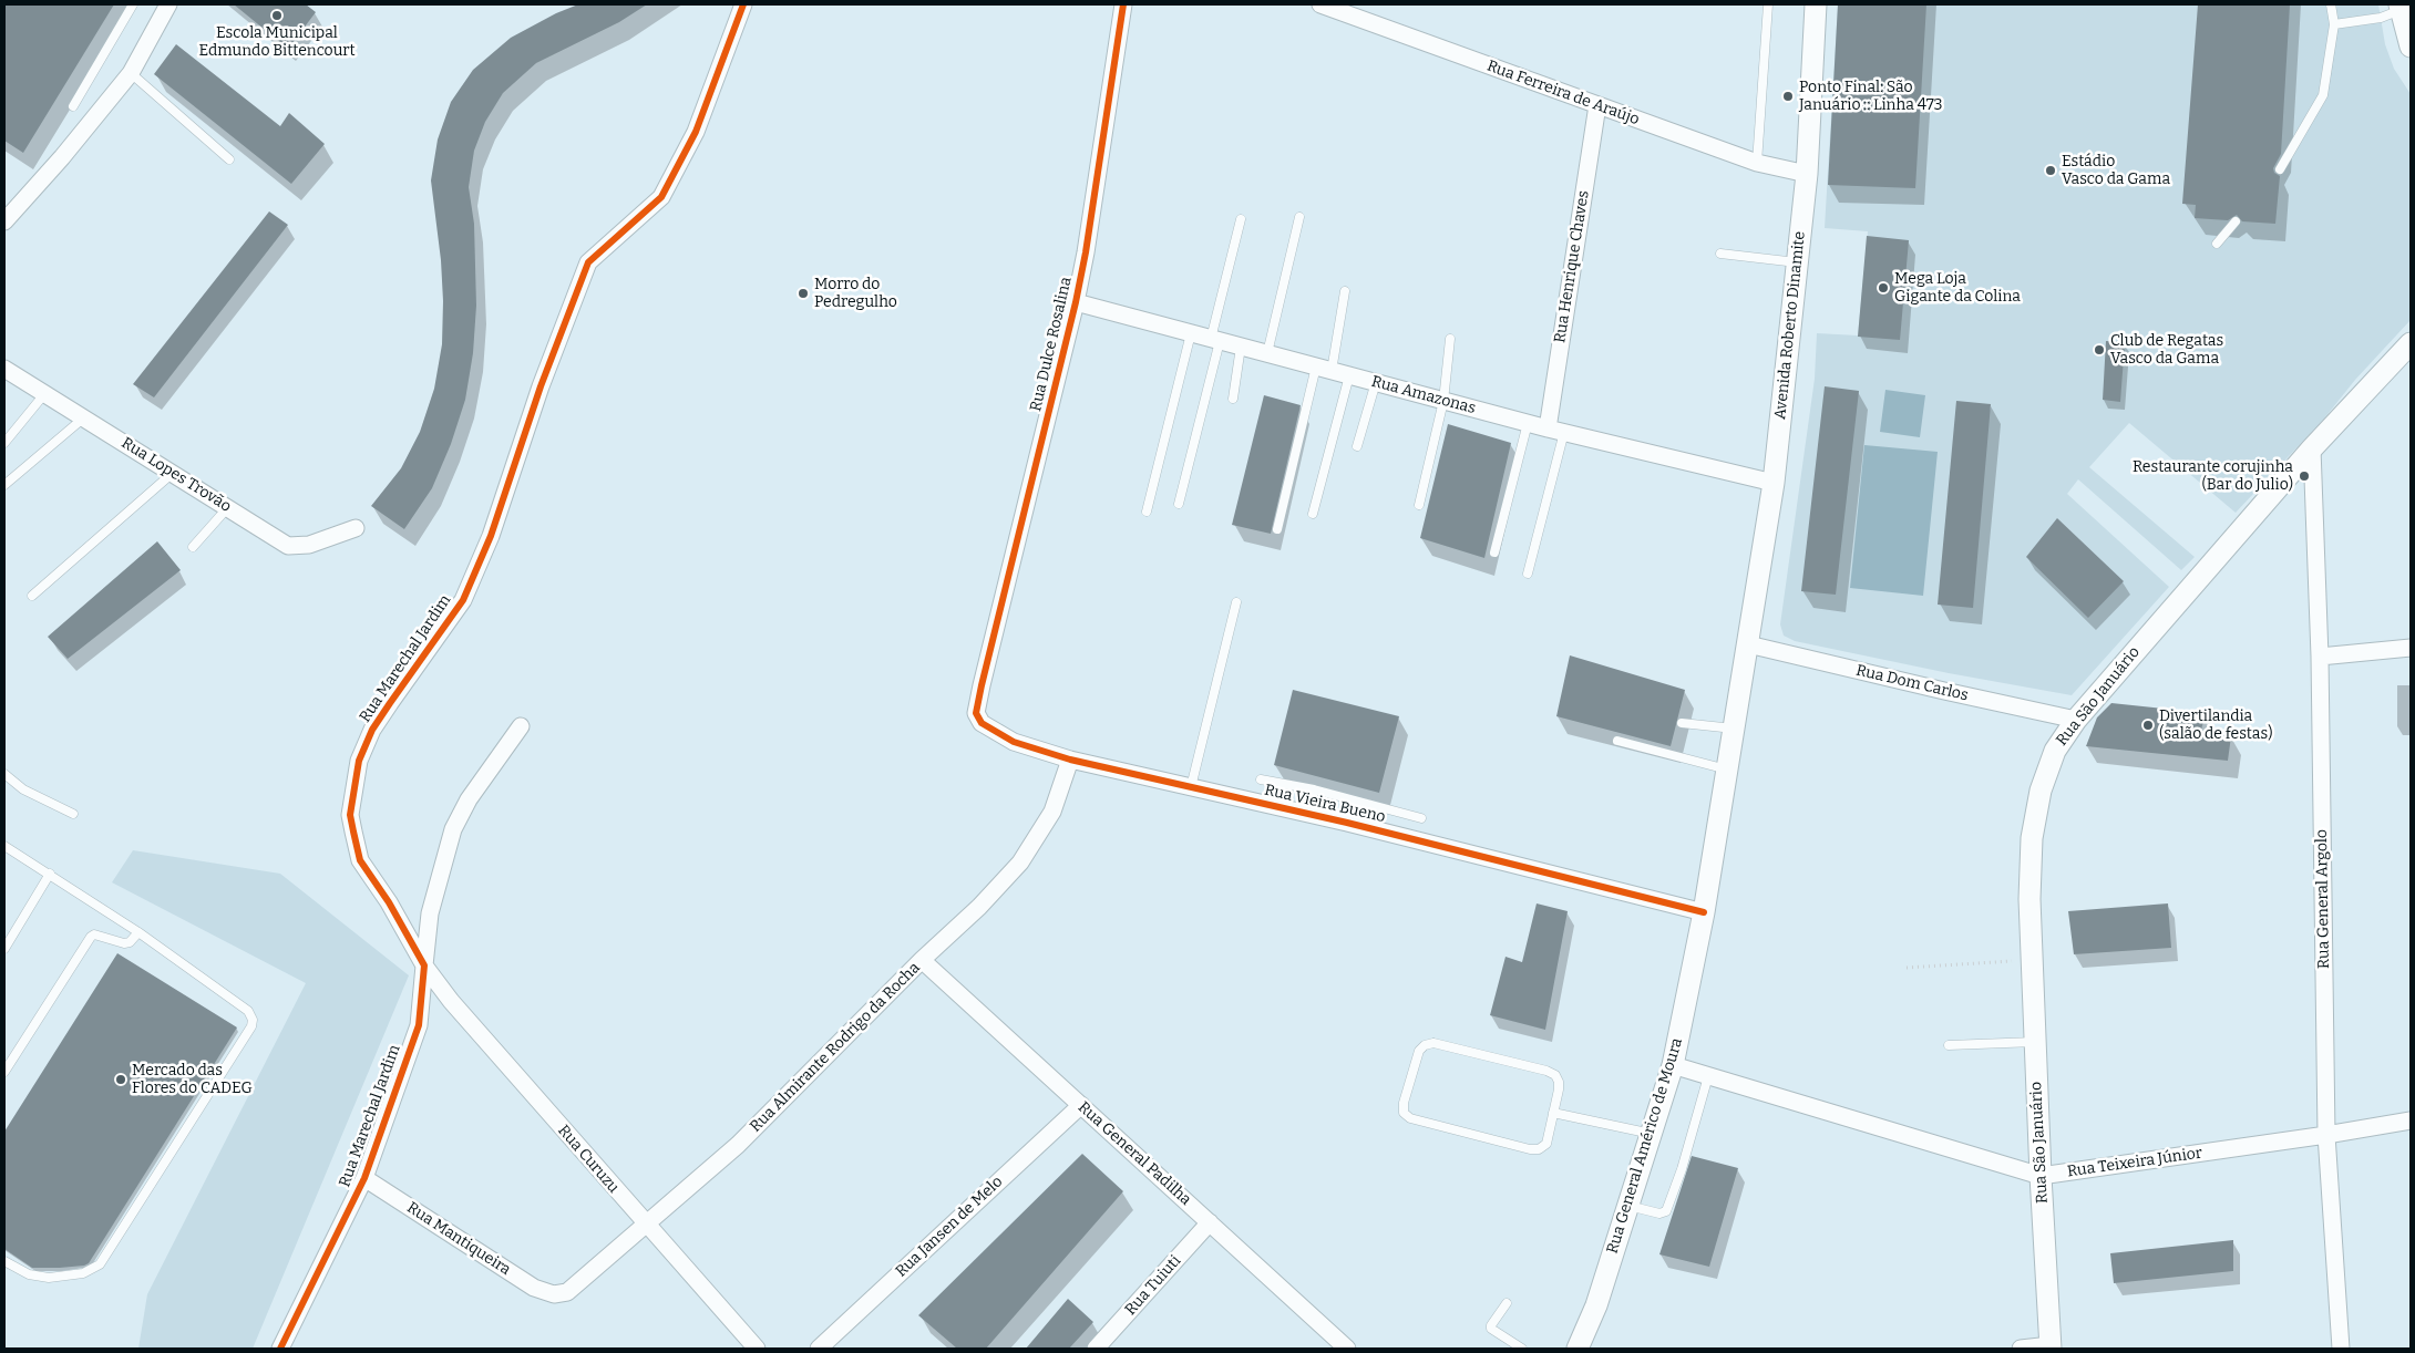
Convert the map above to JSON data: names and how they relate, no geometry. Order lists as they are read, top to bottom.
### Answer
{
  "streets": {
    "street": [
      "Rua Ferreira de Araújo",
      "Rua Henrique Chaves",
      "Avenida Roberto Dinamite",
      "Rua Dulce Rosalina",
      "Rua Amazonas",
      "Rua Lopes Trovão",
      "Rua Marechal Jardim",
      "Rua Dom Carlos",
      "Rua São Januário",
      "Rua Vieira Bueno",
      "Rua General Argolo",
      "Rua Almirante Rodrigo da Rocha",
      "Rua General Américo de Moura",
      "Rua General Padilha",
      "Rua Curuzu",
      "Rua Teixeira Júnior",
      "Rua Jansen de Melo",
      "Rua Mantiqueira",
      "Rua Tuiuti"
    ]
  },
  "crossings": [
    ["Rua Ferreira de Araújo", "Rua Henrique Chaves"],
    ["Rua Ferreira de Araújo", "Avenida Roberto Dinamite"],
    ["Rua Henrique Chaves", "Rua Amazonas"],
    ["Avenida Roberto Dinamite", "Rua Amazonas"],
    ["Avenida Roberto Dinamite", "Rua Dom Carlos"],
    ["Avenida Roberto Dinamite", "Rua General Américo de Moura"],
    ["Rua Dulce Rosalina", "Rua Amazonas"],
    ["Rua Dulce Rosalina", "Rua Vieira Bueno"],
    ["Rua Marechal Jardim", "Rua Curuzu"],
    ["Rua Marechal Jardim", "Rua Mantiqueira"],
    ["Rua Dom Carlos", "Rua São Januário"],
    ["Rua Dom Carlos", "Rua General Américo de Moura"],
    ["Rua São Januário", "Rua General Argolo"],
    ["Rua São Januário", "Rua Teixeira Júnior"],
    ["Rua Vieira Bueno", "Rua Almirante Rodrigo da Rocha"],
    ["Rua Vieira Bueno", "Rua General Américo de Moura"],
    ["Rua General Argolo", "Rua Teixeira Júnior"],
    ["Rua Almirante Rodrigo da Rocha", "Rua General Padilha"],
    ["Rua Almirante Rodrigo da Rocha", "Rua Curuzu"],
    ["Rua Almirante Rodrigo da Rocha", "Rua Mantiqueira"],
    ["Rua General Américo de Moura", "Rua Teixeira Júnior"],
    ["Rua General Padilha", "Rua Jansen de Melo"],
    ["Rua General Padilha", "Rua Tuiuti"]
  ],
  "places": [
    "Escola Municipal Edmundo Bittencourt",
    "Ponto Final: São Januário :: Linha 473",
    "Estádio Vasco da Gama",
    "Mega Loja Gigante da Colina",
    "Morro do Pedregulho",
    "Club de Regatas Vasco da Gama",
    "Restaurante corujinha (Bar do Julio)",
    "Divertilandia (salão de festas)",
    "Mercado das Flores do CADEG"
  ]
}
